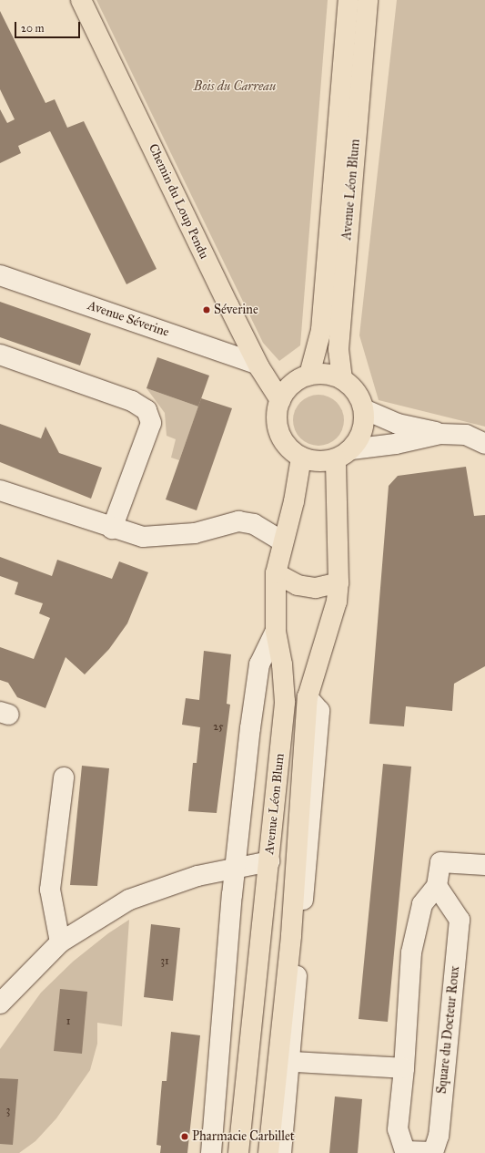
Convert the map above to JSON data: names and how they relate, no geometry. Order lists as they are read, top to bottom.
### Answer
{
  "streets": {
    "main road": ["Avenue Léon Blum", "Chemin du Loup Pendu"],
    "street": ["Avenue Séverine", "Square du Docteur Roux"]
  },
  "crossings": [
    ["Avenue Léon Blum", "Chemin du Loup Pendu"],
    ["Chemin du Loup Pendu", "Avenue Séverine"]
  ],
  "parks": ["Bois du Carreau"],
  "places": ["Séverine", "Pharmacie Carbillet"],
  "house_numbers": [
    "25",
    "31",
    "1",
    "3"
  ],
  "scale_bar": "20 m"
}
